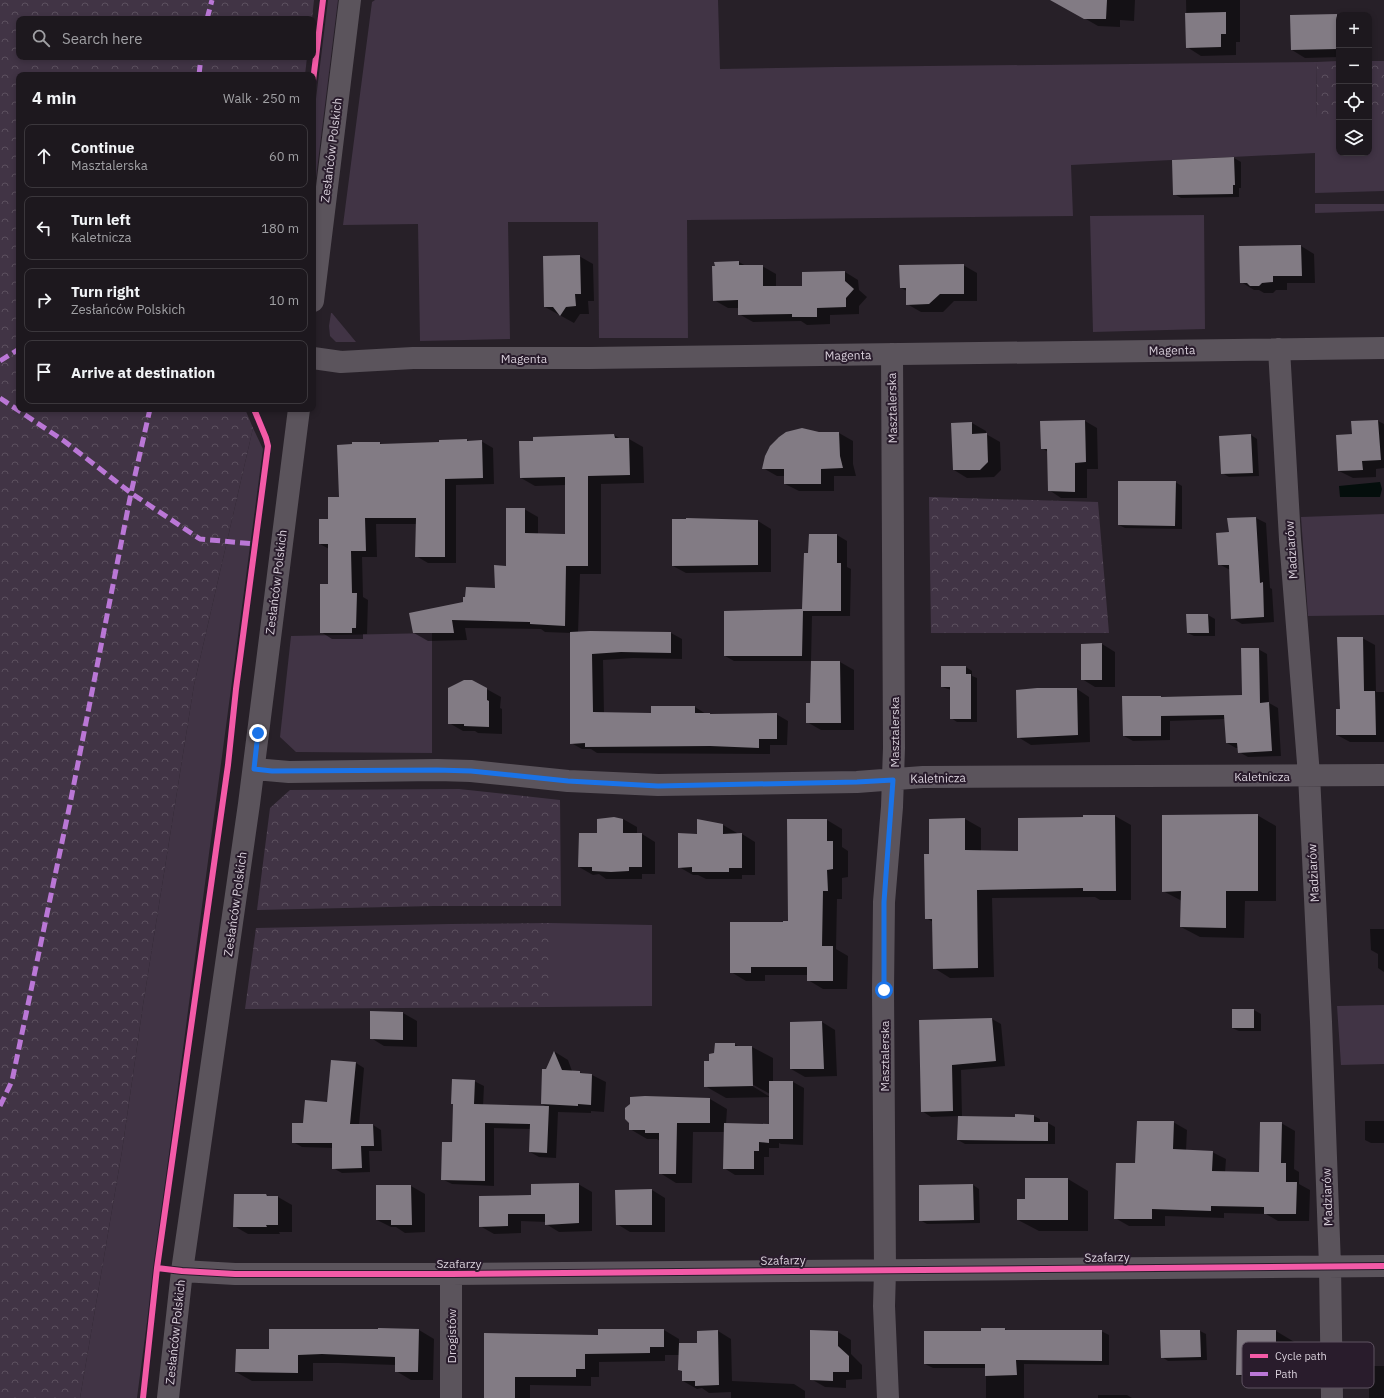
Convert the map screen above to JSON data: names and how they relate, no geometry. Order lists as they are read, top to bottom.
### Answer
{
  "streets": {
    "street": [
      "Zesłańców Polskich",
      "Magenta",
      "Masztalerska",
      "Madziarów",
      "Kaletnicza",
      "Szafarzy",
      "Drogistów"
    ]
  },
  "crossings": [
    ["Zesłańców Polskich", "Kaletnicza"],
    ["Zesłańców Polskich", "Szafarzy"],
    ["Magenta", "Masztalerska"],
    ["Magenta", "Madziarów"],
    ["Masztalerska", "Kaletnicza"],
    ["Masztalerska", "Szafarzy"],
    ["Madziarów", "Kaletnicza"],
    ["Madziarów", "Szafarzy"],
    ["Szafarzy", "Drogistów"]
  ],
  "legend": ["Cycle path", "Path"],
  "page": {
    "map_buttons": ["+", "−"],
    "search": "Search here",
    "heading": ["4 min", "Walk · 250 m"],
    "list": [
      ["Continue", "Masztalerska", "60 m"],
      ["Turn left", "Kaletnicza", "180 m"],
      ["Turn right", "Zesłańców Polskich", "10 m"],
      "Arrive at destination"
    ]
  }
}
